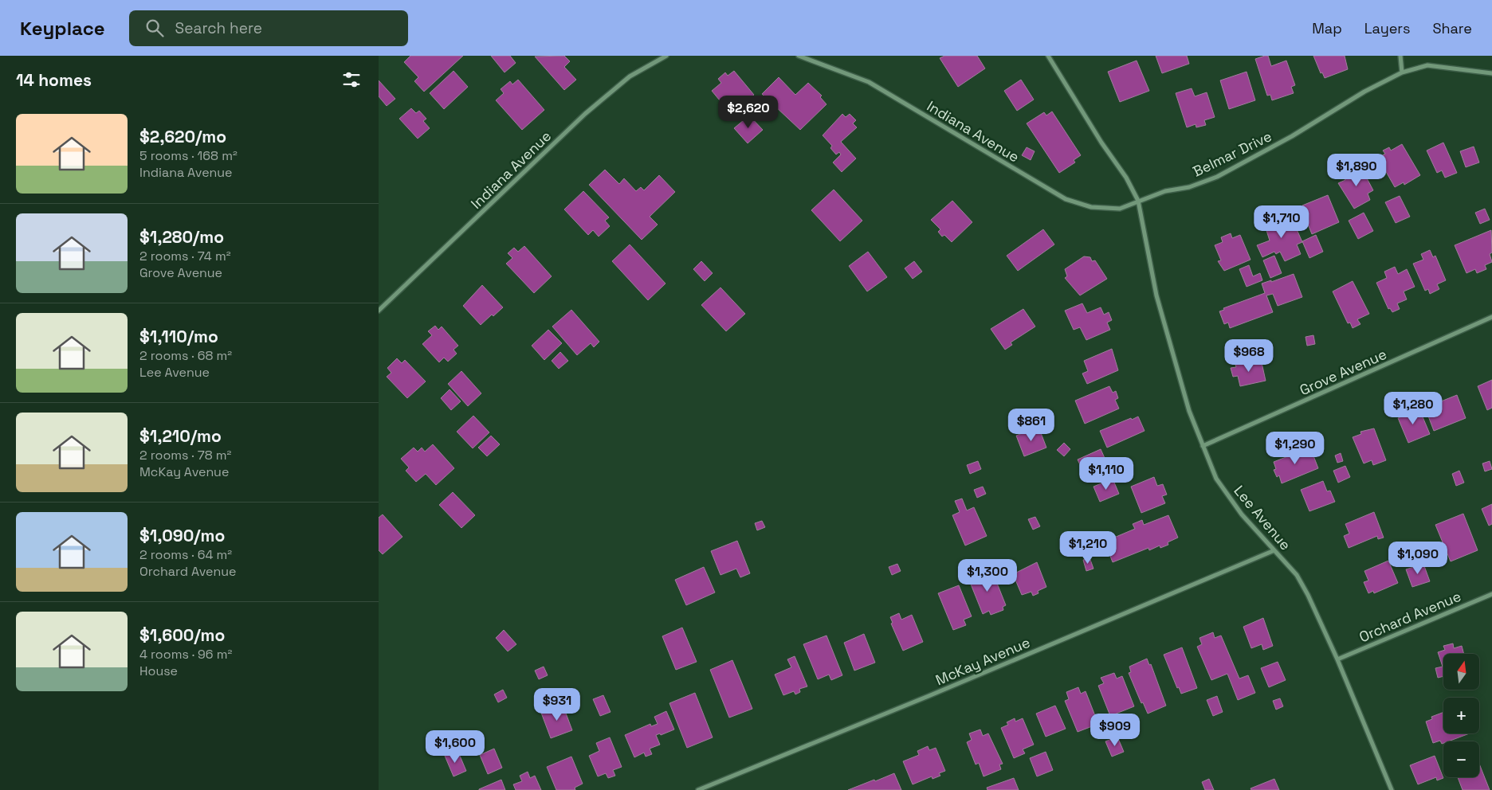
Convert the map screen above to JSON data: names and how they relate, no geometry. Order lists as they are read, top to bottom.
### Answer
{
  "streets": {
    "street": [
      "Indiana Avenue",
      "Belmar Drive",
      "Grove Avenue",
      "Lee Avenue",
      "Orchard Avenue",
      "McKay Avenue"
    ]
  },
  "crossings": [
    ["Indiana Avenue", "Belmar Drive"],
    ["Indiana Avenue", "Lee Avenue"],
    ["Belmar Drive", "Lee Avenue"],
    ["Grove Avenue", "Lee Avenue"],
    ["Lee Avenue", "Orchard Avenue"],
    ["Lee Avenue", "McKay Avenue"]
  ],
  "north": "top",
  "page": {
    "header": "Keyplace",
    "search": "Search here",
    "nav": ["Map", "Layers", "Share"],
    "heading": "14 homes",
    "price": [
      "$2,620",
      "$1,890",
      "$1,710",
      "$968",
      "$1,280",
      "$861",
      "$1,290",
      "$1,110",
      "$1,210",
      "$1,090",
      "$1,300",
      "$931",
      "$909",
      "$1,600"
    ],
    "list": [
      {
        "name": "$2,620/mo",
        "note": "5 rooms · 168 m² · Indiana Avenue"
      },
      {
        "name": "$1,280/mo",
        "note": "2 rooms · 74 m² · Grove Avenue"
      },
      {
        "name": "$1,110/mo",
        "note": "2 rooms · 68 m² · Lee Avenue"
      },
      {
        "name": "$1,210/mo",
        "note": "2 rooms · 78 m² · McKay Avenue"
      },
      {
        "name": "$1,090/mo",
        "note": "2 rooms · 64 m² · Orchard Avenue"
      },
      {
        "name": "$1,600/mo",
        "note": "4 rooms · 96 m² · House"
      }
    ],
    "map_buttons": ["+", "−"]
  }
}
